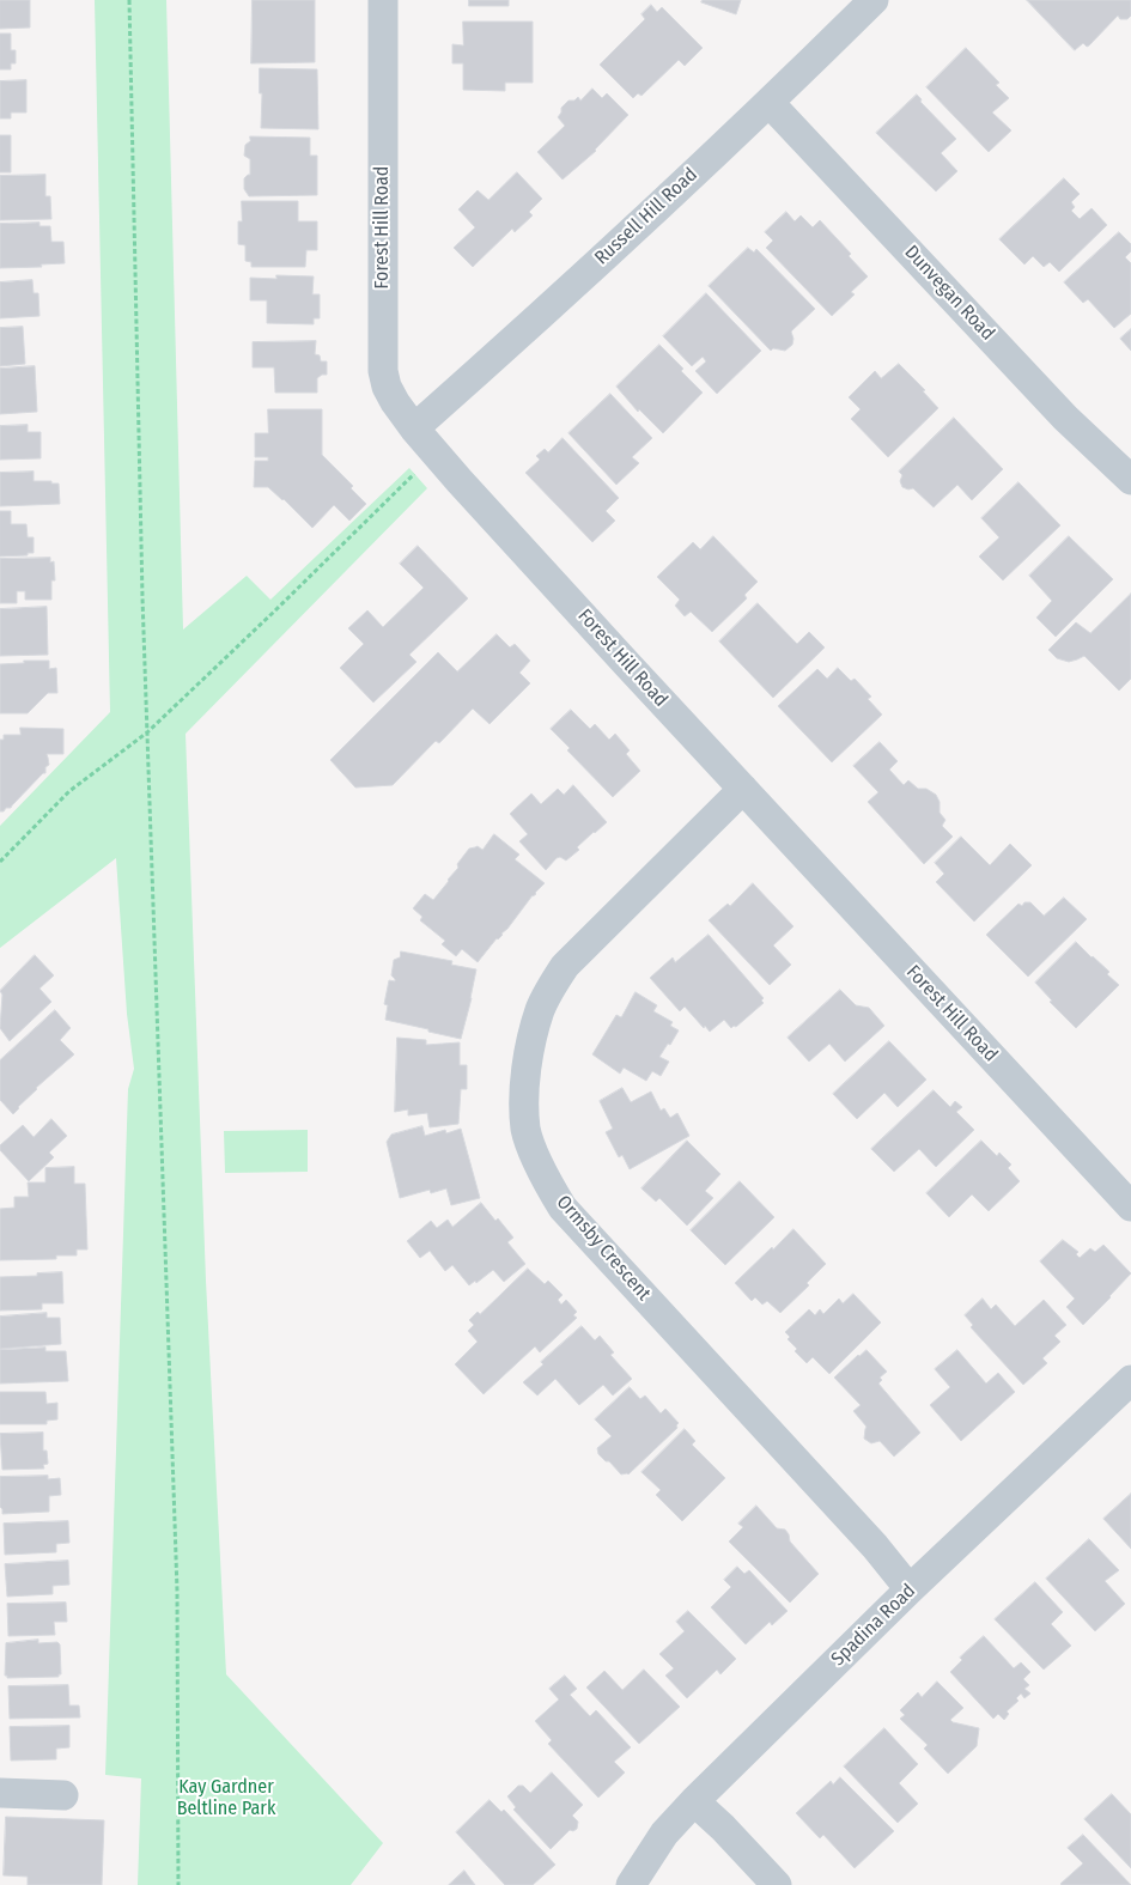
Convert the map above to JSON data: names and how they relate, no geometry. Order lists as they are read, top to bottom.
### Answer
{
  "streets": {
    "street": [
      "Russell Hill Road",
      "Forest Hill Road",
      "Dunvegan Road",
      "Ormsby Crescent",
      "Spadina Road"
    ]
  },
  "crossings": [
    ["Russell Hill Road", "Forest Hill Road"],
    ["Russell Hill Road", "Dunvegan Road"],
    ["Forest Hill Road", "Ormsby Crescent"],
    ["Ormsby Crescent", "Spadina Road"]
  ],
  "parks": ["Kay Gardner Beltline Park"]
}
